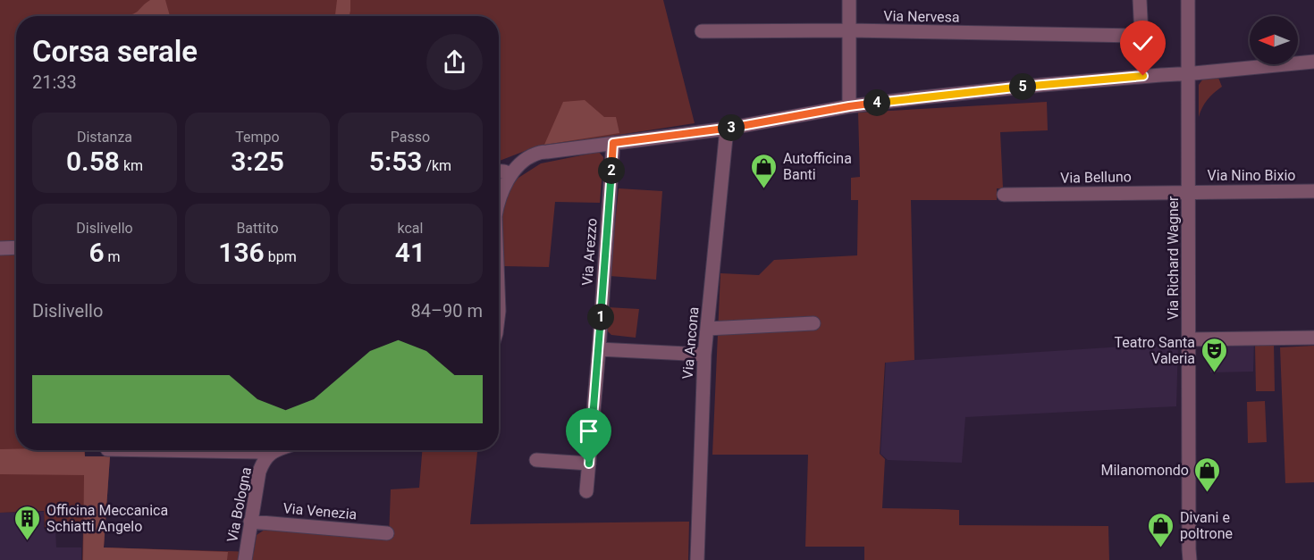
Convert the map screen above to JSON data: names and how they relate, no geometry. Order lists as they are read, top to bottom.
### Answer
{
  "streets": {
    "street": [
      "Via Nervesa",
      "Via Nino Bixio",
      "Via Belluno",
      "Via Arezzo",
      "Via Richard Wagner",
      "Via Ancona",
      "Via Bologna",
      "Via Venezia"
    ]
  },
  "crossings": [
    ["Via Nino Bixio", "Via Belluno"],
    ["Via Nino Bixio", "Via Richard Wagner"],
    ["Via Belluno", "Via Richard Wagner"],
    ["Via Bologna", "Via Venezia"]
  ],
  "places": {
    "shop": ["Autofficina Banti", "Milanomondo", "Divani e poltrone"],
    "theatre": ["Teatro Santa Valeria"],
    "building": ["Officina Meccanica Schiatti Angelo"]
  },
  "north": "left",
  "page": {
    "heading": ["Corsa serale", "21:33"],
    "pins": [
      "5",
      "4",
      "3",
      "2",
      "1"
    ],
    "stats": [
      ["Distanza", "0.58 km"],
      ["Tempo", "3:25"],
      ["Passo", "5:53 /km"],
      ["Dislivello", "6 m"],
      ["Battito", "136 bpm"],
      ["kcal", "41"]
    ],
    "chart": ["Dislivello", "84–90 m"]
  }
}
